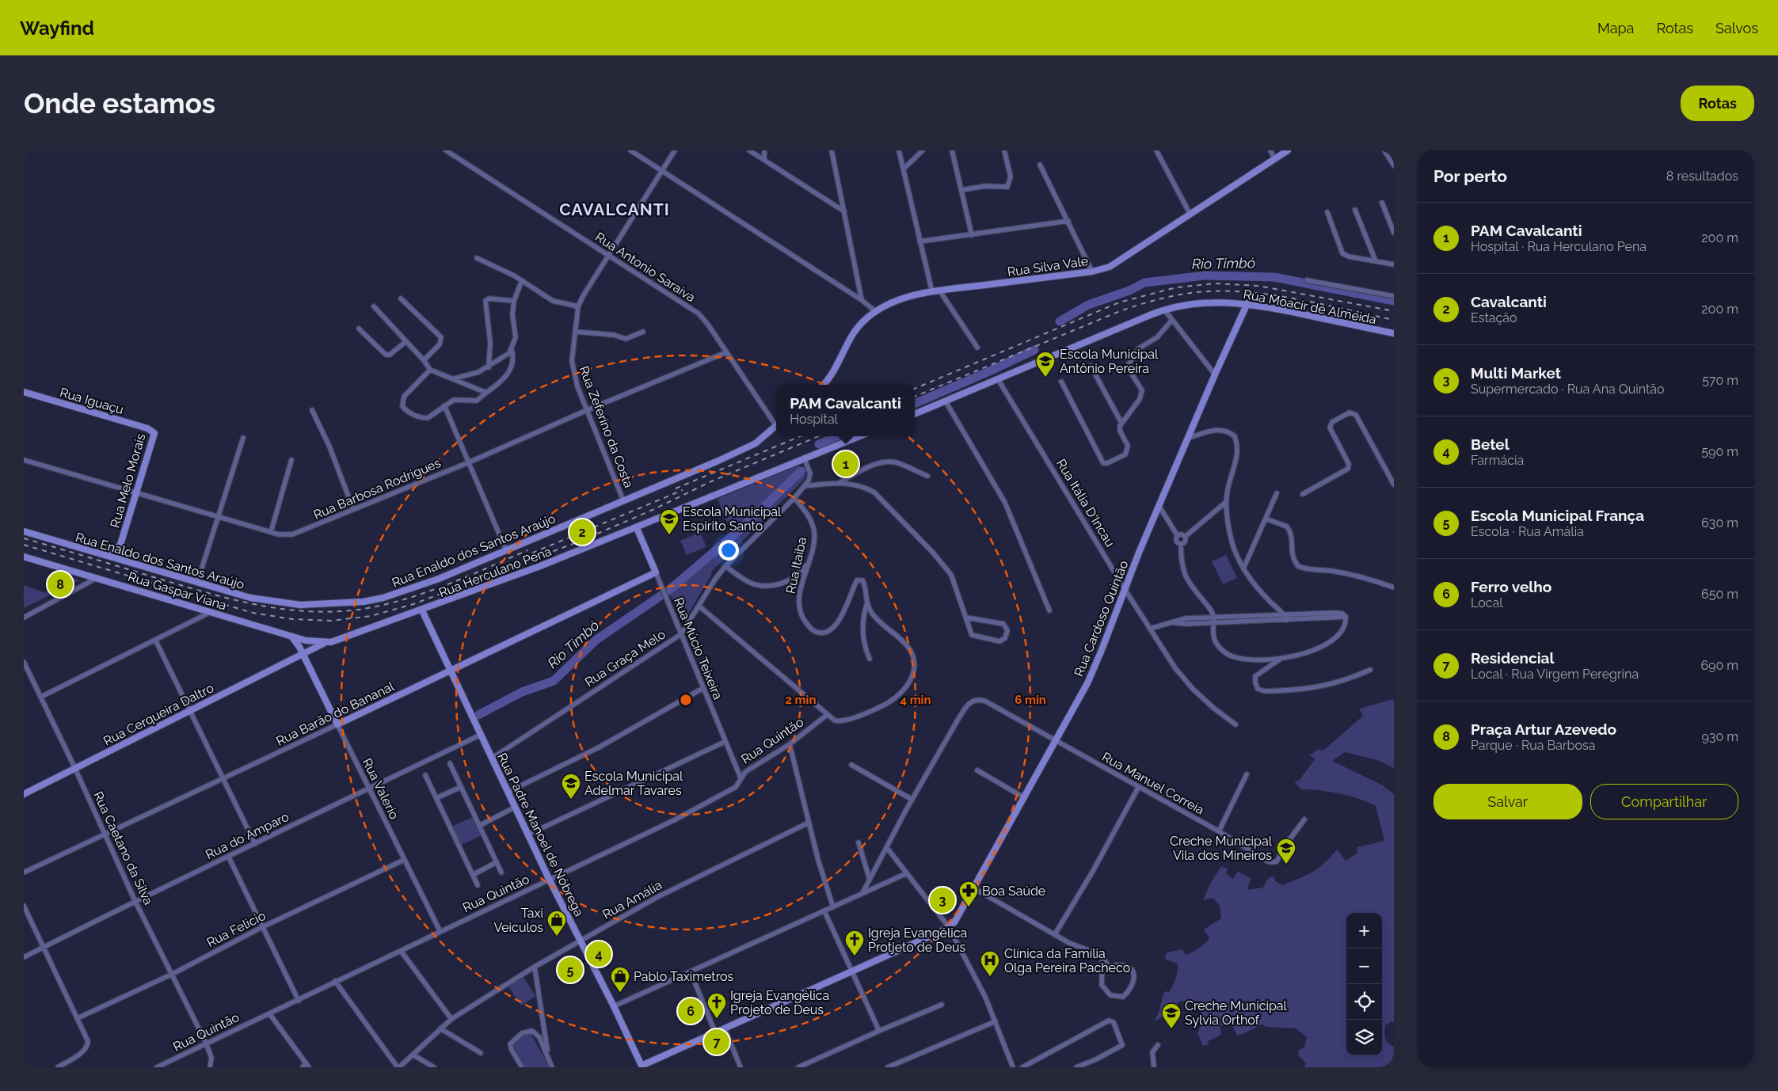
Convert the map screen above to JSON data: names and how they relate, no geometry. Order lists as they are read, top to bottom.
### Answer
{
  "streets": {
    "main road": [
      "Rua Silva Vale",
      "Rua Moacir de Almeida",
      "Rua Iguaçu",
      "Rua Melo Morais",
      "Rua Enaldo dos Santos Araújo",
      "Rua Herculano Pena",
      "Rua Gaspar Viana",
      "Rua Cardoso Quintão",
      "Rua Múcio Teixeira",
      "Rua Barão do Bananal",
      "Rua Cerqueira Daltro",
      "Rua Valerio",
      "Rua Padre Manoel de Nóbrega"
    ],
    "street": [
      "Rua Antonio Saraiva",
      "Rua Zeferino da Costa",
      "Rua Barbosa Rodrigues",
      "Rua Itália D'Incau",
      "Rua Itaiba",
      "Rua Graça Melo",
      "Rua Quintão",
      "Rua Manuel Correia",
      "Rua do Amparo",
      "Rua Caetano da Silva",
      "Rua Amália",
      "Rua Felicio"
    ]
  },
  "crossings": [
    ["Rua Antonio Saraiva", "Rua Zeferino da Costa"],
    ["Rua Antonio Saraiva", "Rua Barbosa Rodrigues"],
    ["Rua Moacir de Almeida", "Rua Itália D'Incau"],
    ["Rua Moacir de Almeida", "Rua Cardoso Quintão"],
    ["Rua Iguaçu", "Rua Melo Morais"],
    ["Rua Zeferino da Costa", "Rua Barbosa Rodrigues"],
    ["Rua Zeferino da Costa", "Rua Enaldo dos Santos Araújo"],
    ["Rua Melo Morais", "Rua Barbosa Rodrigues"],
    ["Rua Melo Morais", "Rua Enaldo dos Santos Araújo"],
    ["Rua Itália D'Incau", "Rua Cardoso Quintão"],
    ["Rua Itaiba", "Rua Graça Melo"],
    ["Rua Herculano Pena", "Rua Gaspar Viana"],
    ["Rua Herculano Pena", "Rua Múcio Teixeira"],
    ["Rua Herculano Pena", "Rua Cerqueira Daltro"],
    ["Rua Herculano Pena", "Rua Padre Manoel de Nóbrega"],
    ["Rua Gaspar Viana", "Rua Cerqueira Daltro"],
    ["Rua Cardoso Quintão", "Rua Manuel Correia"],
    ["Rua Múcio Teixeira", "Rua Graça Melo"],
    ["Rua Múcio Teixeira", "Rua Barão do Bananal"],
    ["Rua Múcio Teixeira", "Rua Quintão"],
    ["Rua Graça Melo", "Rua Padre Manoel de Nóbrega"],
    ["Rua Barão do Bananal", "Rua Valerio"],
    ["Rua Barão do Bananal", "Rua Padre Manoel de Nóbrega"],
    ["Rua Barão do Bananal", "Rua Caetano da Silva"],
    ["Rua Cerqueira Daltro", "Rua Valerio"],
    ["Rua Cerqueira Daltro", "Rua Caetano da Silva"],
    ["Rua Quintão", "Rua Valerio"],
    ["Rua Quintão", "Rua Padre Manoel de Nóbrega"],
    ["Rua Quintão", "Rua Caetano da Silva"],
    ["Rua Valerio", "Rua do Amparo"],
    ["Rua Valerio", "Rua Felicio"],
    ["Rua Padre Manoel de Nóbrega", "Rua do Amparo"],
    ["Rua Padre Manoel de Nóbrega", "Rua Amália"],
    ["Rua do Amparo", "Rua Caetano da Silva"],
    ["Rua Caetano da Silva", "Rua Felicio"]
  ],
  "districts": ["CAVALCANTI"],
  "water": ["Rio Timbó"],
  "places": {
    "school or university": [
      "Escola Municipal Antônio Pereira",
      "Escola Municipal Espirito Santo",
      "Escola Municipal Adelmar Tavares",
      "Creche Municipal Vila dos Mineiros",
      "Creche Municipal Sylvia Orthof"
    ],
    "pharmacy": ["Boa Saúde"],
    "shop": ["Taxi Veiculos", "Pablo Taximetros"],
    "church": ["Igreja Evangélica Protjeto de Deus", "Igreja Evangélica Projeto de Deus"],
    "hospital": ["Clínica da Família Olga Pereira Pacheco"]
  },
  "page": {
    "header": "Wayfind",
    "nav": ["Mapa", "Rotas", "Salvos"],
    "buttons": [
      "Rotas",
      ["Salvar", "Compartilhar"]
    ],
    "title": "Onde estamos",
    "heading": ["Por perto", "8 resultados"],
    "list": [
      {
        "mark": "1",
        "name": "PAM Cavalcanti",
        "note": "Hospital · Rua Herculano Pena",
        "value": "200 m"
      },
      {
        "mark": "2",
        "name": "Cavalcanti",
        "note": "Estação",
        "value": "200 m"
      },
      {
        "mark": "3",
        "name": "Multi Market",
        "note": "Supermercado · Rua Ana Quintão",
        "value": "570 m"
      },
      {
        "mark": "4",
        "name": "Betel",
        "note": "Farmácia",
        "value": "590 m"
      },
      {
        "mark": "5",
        "name": "Escola Municipal França",
        "note": "Escola · Rua Amália",
        "value": "630 m"
      },
      {
        "mark": "6",
        "name": "Ferro velho",
        "note": "Local",
        "value": "650 m"
      },
      {
        "mark": "7",
        "name": "Residencial",
        "note": "Local · Rua Virgem Peregrina",
        "value": "690 m"
      },
      {
        "mark": "8",
        "name": "Praça Artur Azevedo",
        "note": "Parque · Rua Barbosa",
        "value": "930 m"
      }
    ],
    "popup": ["PAM Cavalcanti", "Hospital"],
    "pins": [
      "1",
      "2",
      "8",
      "3",
      "4",
      "5",
      "6",
      "7"
    ],
    "map_buttons": ["+", "−"]
  },
  "rings": ["2 min", "4 min", "6 min"]
}
